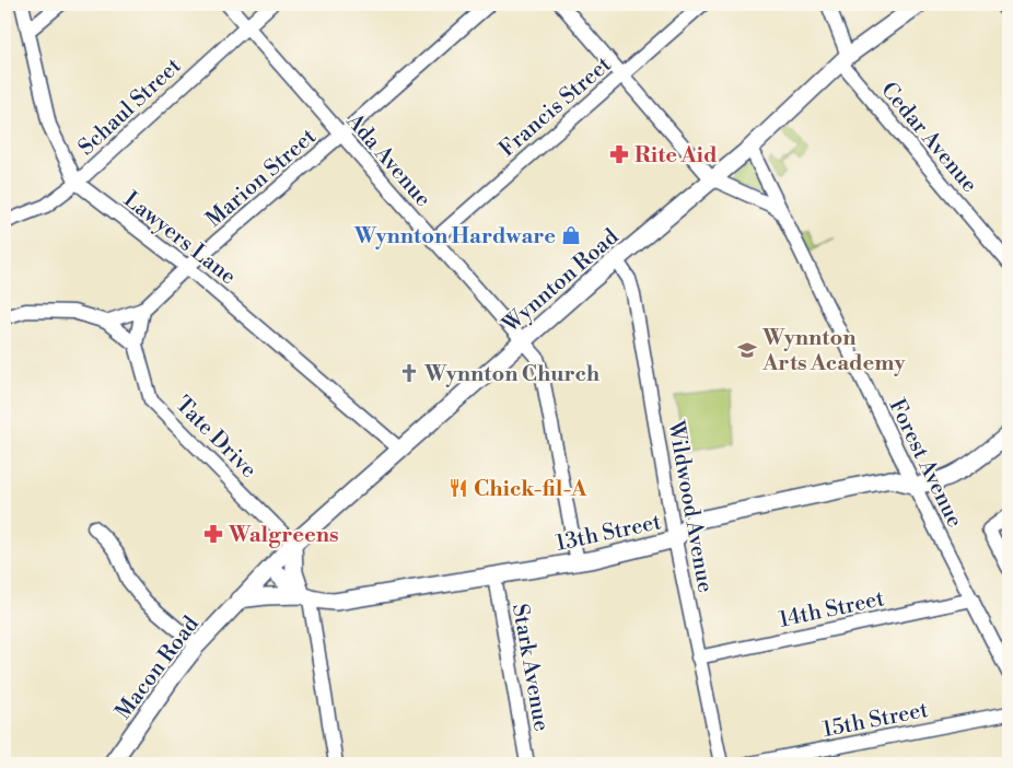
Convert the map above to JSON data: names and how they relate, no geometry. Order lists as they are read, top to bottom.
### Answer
{
  "streets": {
    "main road": ["Wynnton Road", "13th Street", "Macon Road"],
    "street": [
      "Schaul Street",
      "Francis Street",
      "Cedar Avenue",
      "Ada Avenue",
      "Marion Street",
      "Lawyers Lane",
      "Tate Drive",
      "Forest Avenue",
      "Wildwood Avenue",
      "14th Street",
      "Stark Avenue",
      "15th Street"
    ]
  },
  "crossings": [
    ["Schaul Street", "Ada Avenue"],
    ["Schaul Street", "Lawyers Lane"],
    ["Francis Street", "Ada Avenue"],
    ["Cedar Avenue", "Wynnton Road"],
    ["Ada Avenue", "Marion Street"],
    ["Ada Avenue", "Wynnton Road"],
    ["Marion Street", "Lawyers Lane"],
    ["Marion Street", "Tate Drive"],
    ["Lawyers Lane", "Wynnton Road"],
    ["Wynnton Road", "Tate Drive"],
    ["Wynnton Road", "Forest Avenue"],
    ["Wynnton Road", "Wildwood Avenue"],
    ["Wynnton Road", "13th Street"],
    ["Wynnton Road", "Macon Road"],
    ["Forest Avenue", "13th Street"],
    ["Forest Avenue", "14th Street"],
    ["Wildwood Avenue", "13th Street"],
    ["Wildwood Avenue", "14th Street"],
    ["13th Street", "Macon Road"],
    ["13th Street", "Stark Avenue"]
  ],
  "places": {
    "pharmacy": ["Rite Aid", "Walgreens"],
    "shop": ["Wynnton Hardware"],
    "school or university": ["Wynnton Arts Academy"],
    "church": ["Wynnton Church"],
    "restaurant": ["Chick-fil-A"]
  }
}
